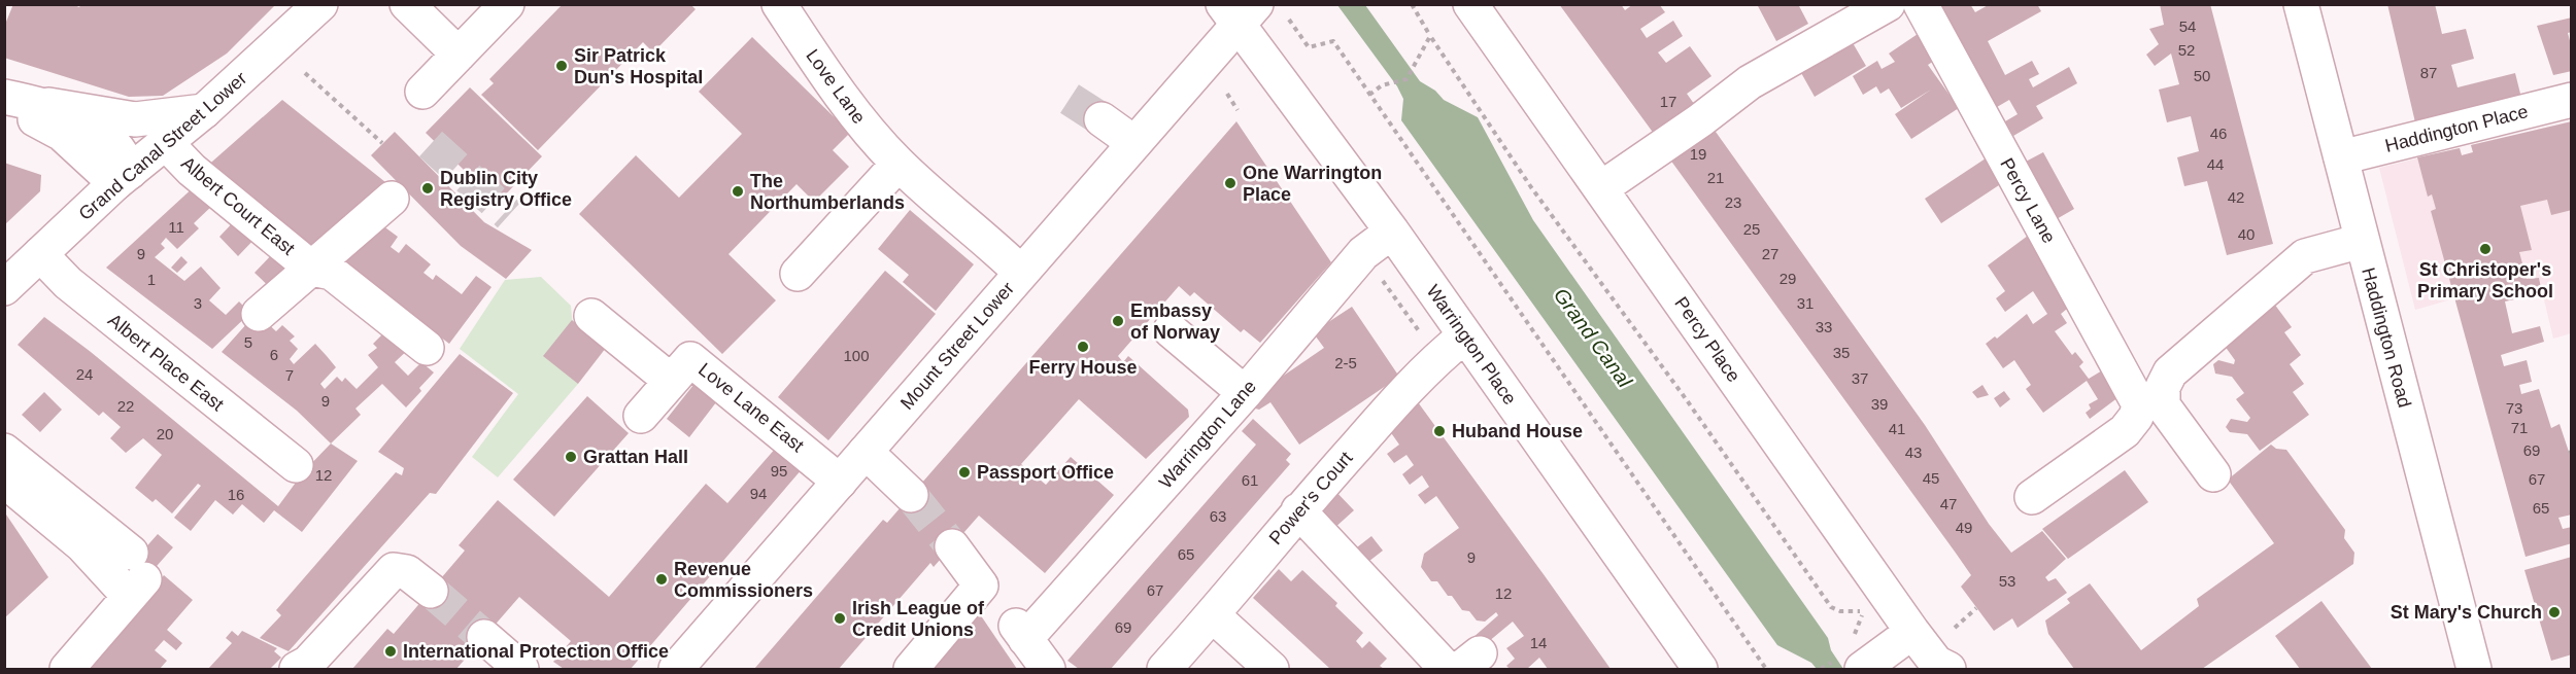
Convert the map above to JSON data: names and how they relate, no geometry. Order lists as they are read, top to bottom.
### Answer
{
  "streets": {
    "street": [
      "Love Lane",
      "Haddington Place",
      "Grand Canal Street Lower",
      "Percy Lane",
      "Albert Court East",
      "Haddington Road",
      "Percy Place",
      "Warrington Place",
      "Mount Street Lower",
      "Albert Place East",
      "Love Lane East",
      "Warrington Lane",
      "Power's Court"
    ]
  },
  "crossings": [
    ["Love Lane", "Mount Street Lower"],
    ["Haddington Place", "Haddington Road"],
    ["Grand Canal Street Lower", "Albert Court East"],
    ["Grand Canal Street Lower", "Albert Place East"],
    ["Warrington Place", "Mount Street Lower"],
    ["Warrington Place", "Warrington Lane"],
    ["Warrington Place", "Power's Court"],
    ["Mount Street Lower", "Love Lane East"]
  ],
  "water": ["Grand Canal"],
  "places": [
    "Sir Patrick Dun's Hospital",
    "One Warrington Place",
    "Dublin City Registry Office",
    "The Northumberlands",
    "St Christoper's Primary School",
    "Embassy of Norway",
    "Ferry House",
    "Huband House",
    "Grattan Hall",
    "Passport Office",
    "Revenue Commissioners",
    "St Mary's Church",
    "Irish League of Credit Unions",
    "International Protection Office"
  ],
  "house_numbers": [
    "54",
    "52",
    "87",
    "50",
    "17",
    "46",
    "19",
    "44",
    "21",
    "42",
    "23",
    "11",
    "25",
    "40",
    "9",
    "27",
    "29",
    "1",
    "3",
    "31",
    "33",
    "5",
    "35",
    "6",
    "100",
    "2-5",
    "24",
    "7",
    "37",
    "9",
    "39",
    "22",
    "73",
    "71",
    "41",
    "20",
    "69",
    "43",
    "95",
    "12",
    "45",
    "67",
    "61",
    "94",
    "16",
    "47",
    "65",
    "63",
    "49",
    "65",
    "9",
    "53",
    "67",
    "12",
    "69",
    "14"
  ]
}
